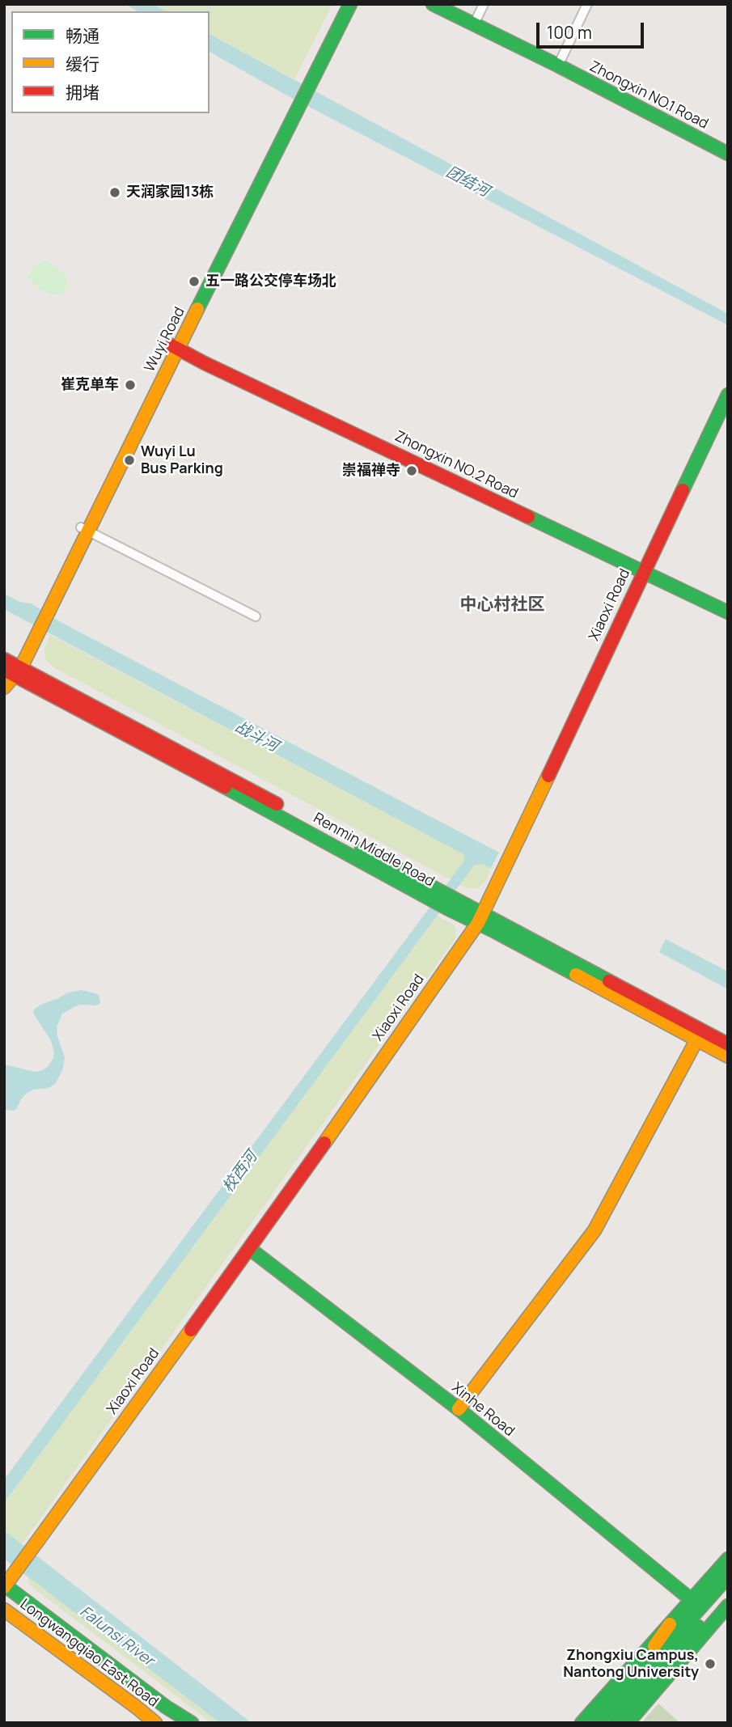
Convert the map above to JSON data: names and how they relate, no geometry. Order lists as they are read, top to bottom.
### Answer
{
  "streets": {
    "main road": [
      "Zhongxin NO.1 Road",
      "Wuyi Road",
      "Zhongxin NO.2 Road",
      "Xiaoxi Road",
      "Renmin Middle Road",
      "Xinhe Road",
      "Longwangqiao East Road"
    ]
  },
  "crossings": [
    ["Wuyi Road", "Zhongxin NO.2 Road"],
    ["Wuyi Road", "Renmin Middle Road"],
    ["Zhongxin NO.2 Road", "Xiaoxi Road"],
    ["Xiaoxi Road", "Renmin Middle Road"],
    ["Xiaoxi Road", "Xinhe Road"],
    ["Xiaoxi Road", "Longwangqiao East Road"]
  ],
  "districts": ["中心村社区"],
  "water": [
    "团结河",
    "战斗河",
    "校西河",
    "Falunsi River"
  ],
  "places": [
    "天润家园13栋",
    "五一路公交停车场北",
    "崔克单车",
    "Wuyi Lu Bus Parking",
    "崇福禅寺",
    "Zhongxiu Campus, Nantong University"
  ],
  "legend": ["畅通", "缓行", "拥堵"],
  "scale_bar": "100 m"
}
